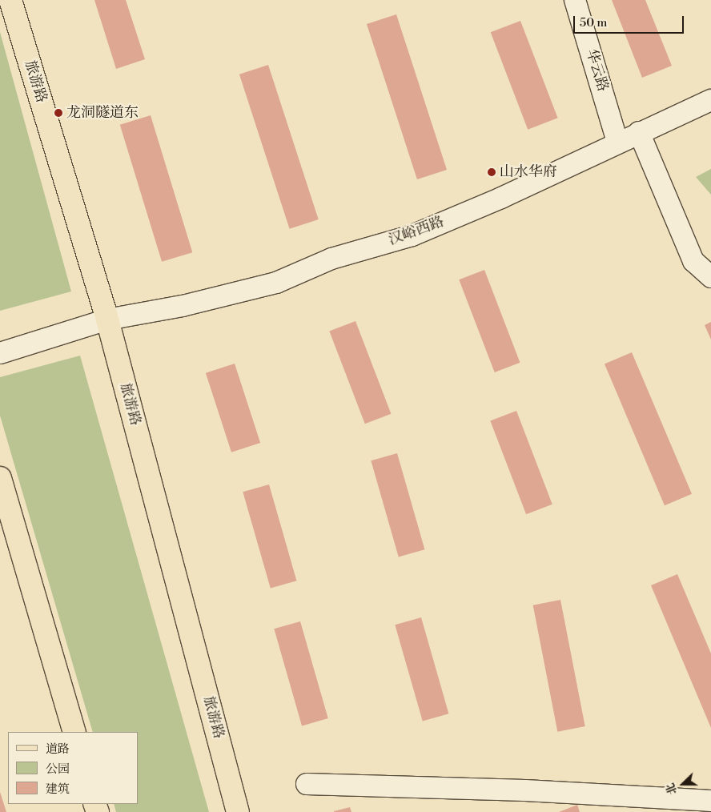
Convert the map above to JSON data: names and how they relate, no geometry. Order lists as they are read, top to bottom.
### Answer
{
  "streets": {
    "main road": ["旅游路"],
    "street": ["华云路", "汉峪西路"]
  },
  "crossings": [
    ["华云路", "汉峪西路"],
    ["旅游路", "汉峪西路"]
  ],
  "places": ["龙洞隧道东", "山水华府"],
  "legend": ["道路", "公园", "建筑"],
  "scale_bar": "50 m",
  "north": "left"
}
